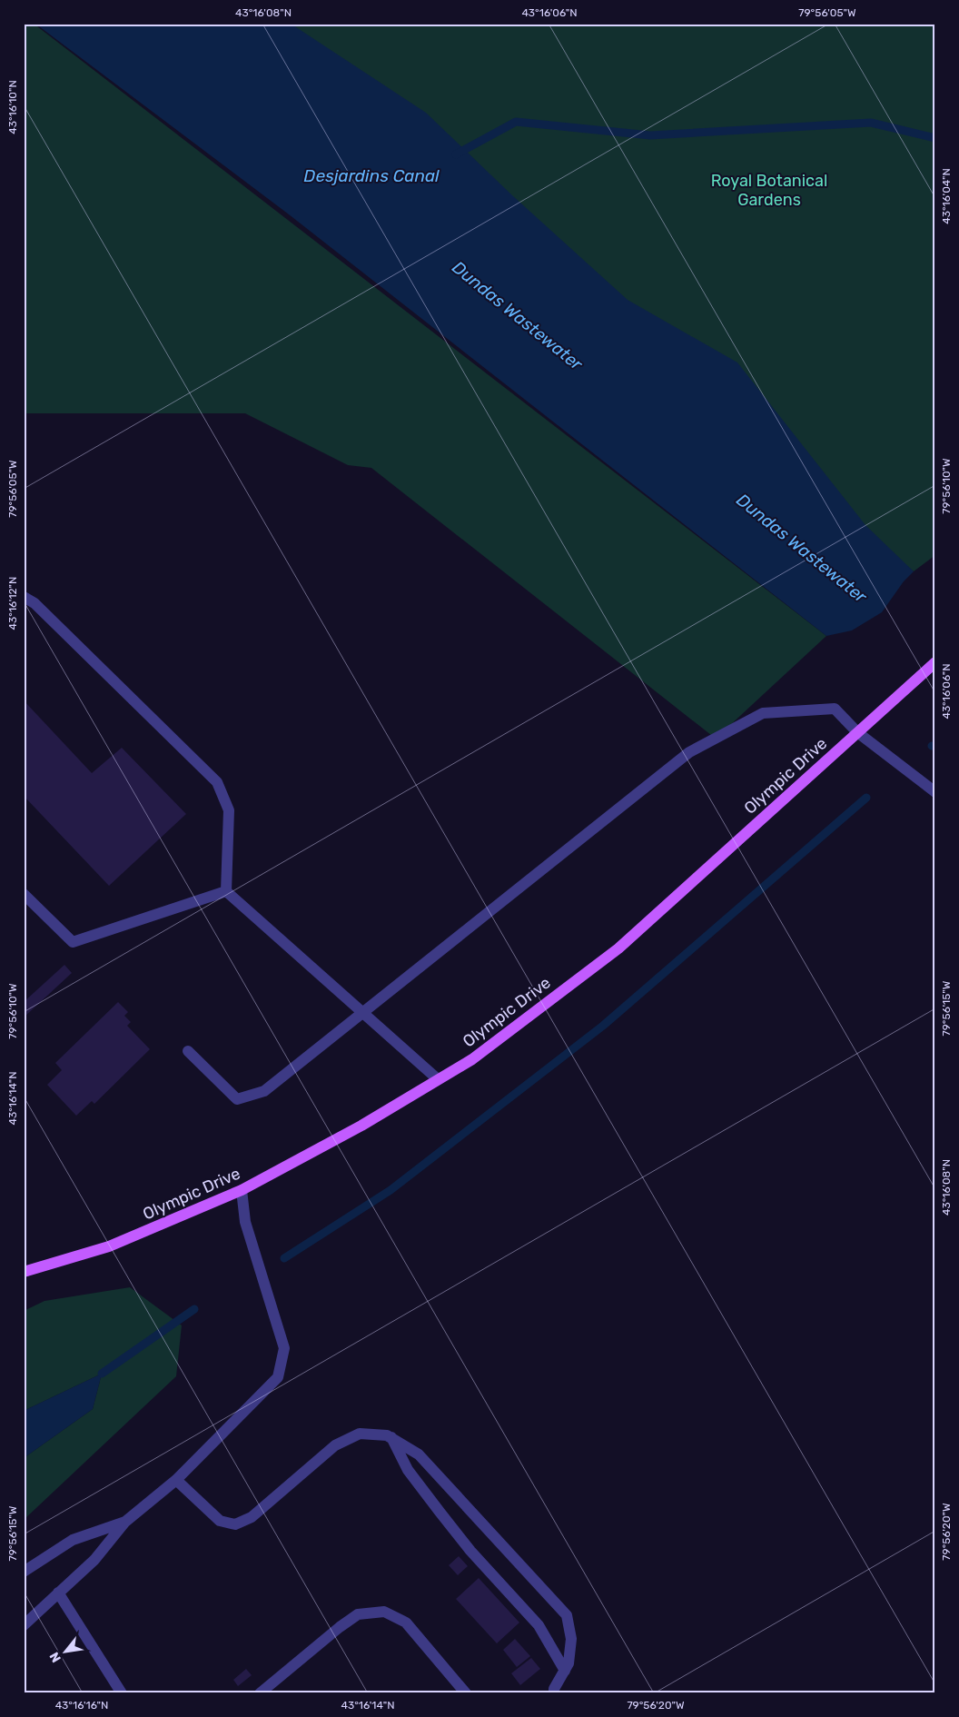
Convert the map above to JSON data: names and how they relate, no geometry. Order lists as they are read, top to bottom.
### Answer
{
  "streets": {
    "main road": ["Olympic Drive"]
  },
  "water": ["Desjardins Canal", "Dundas Wastewater"],
  "parks": ["Royal Botanical Gardens"],
  "north": "bottom left",
  "coordinates": [
    "43°16'08\"N",
    "43°16'06\"N",
    "79°56'05\"W",
    "43°16'10\"N",
    "43°16'04\"N",
    "79°56'10\"W",
    "43°16'12\"N",
    "79°56'15\"W",
    "43°16'14\"N",
    "79°56'20\"W",
    "43°16'16\"N"
  ]
}
